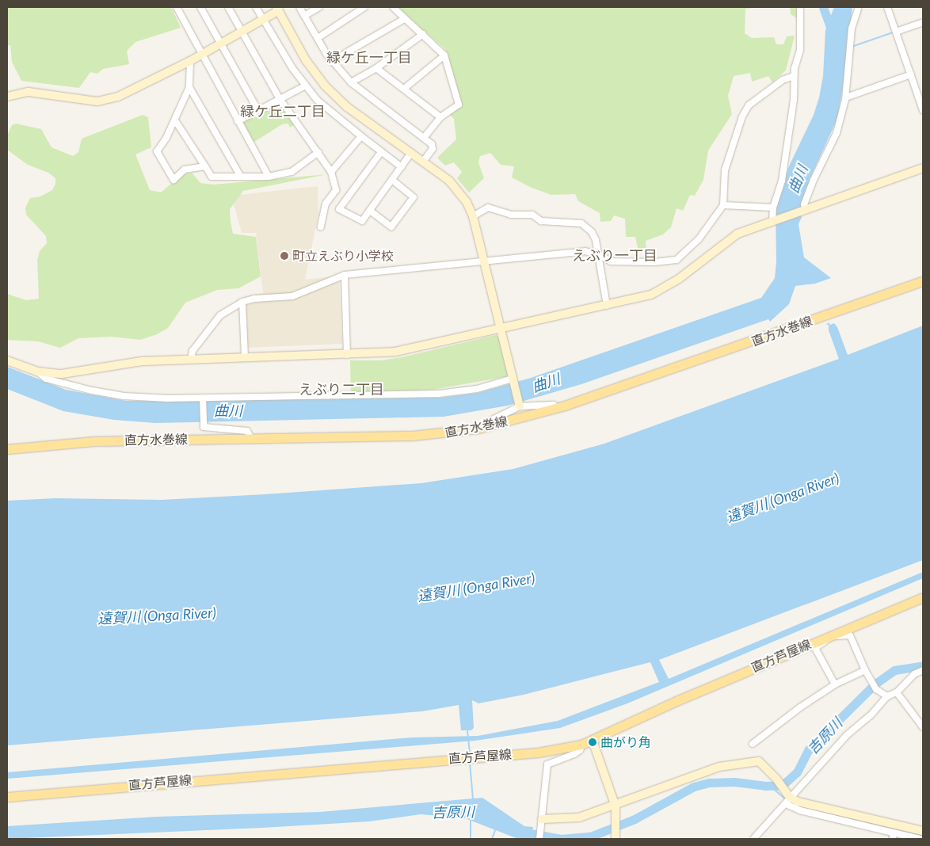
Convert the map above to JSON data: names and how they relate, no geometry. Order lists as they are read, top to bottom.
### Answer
{
  "streets": {
    "main road": ["直方水巻線", "直方芦屋線"]
  },
  "districts": [
    "緑ケ丘一丁目",
    "緑ケ丘二丁目",
    "えぶり一丁目",
    "えぶり二丁目"
  ],
  "water": ["曲川", "遠賀川 (Onga River)", "吉原川"],
  "places": ["町立えぶり小学校", "曲がり角"]
}
